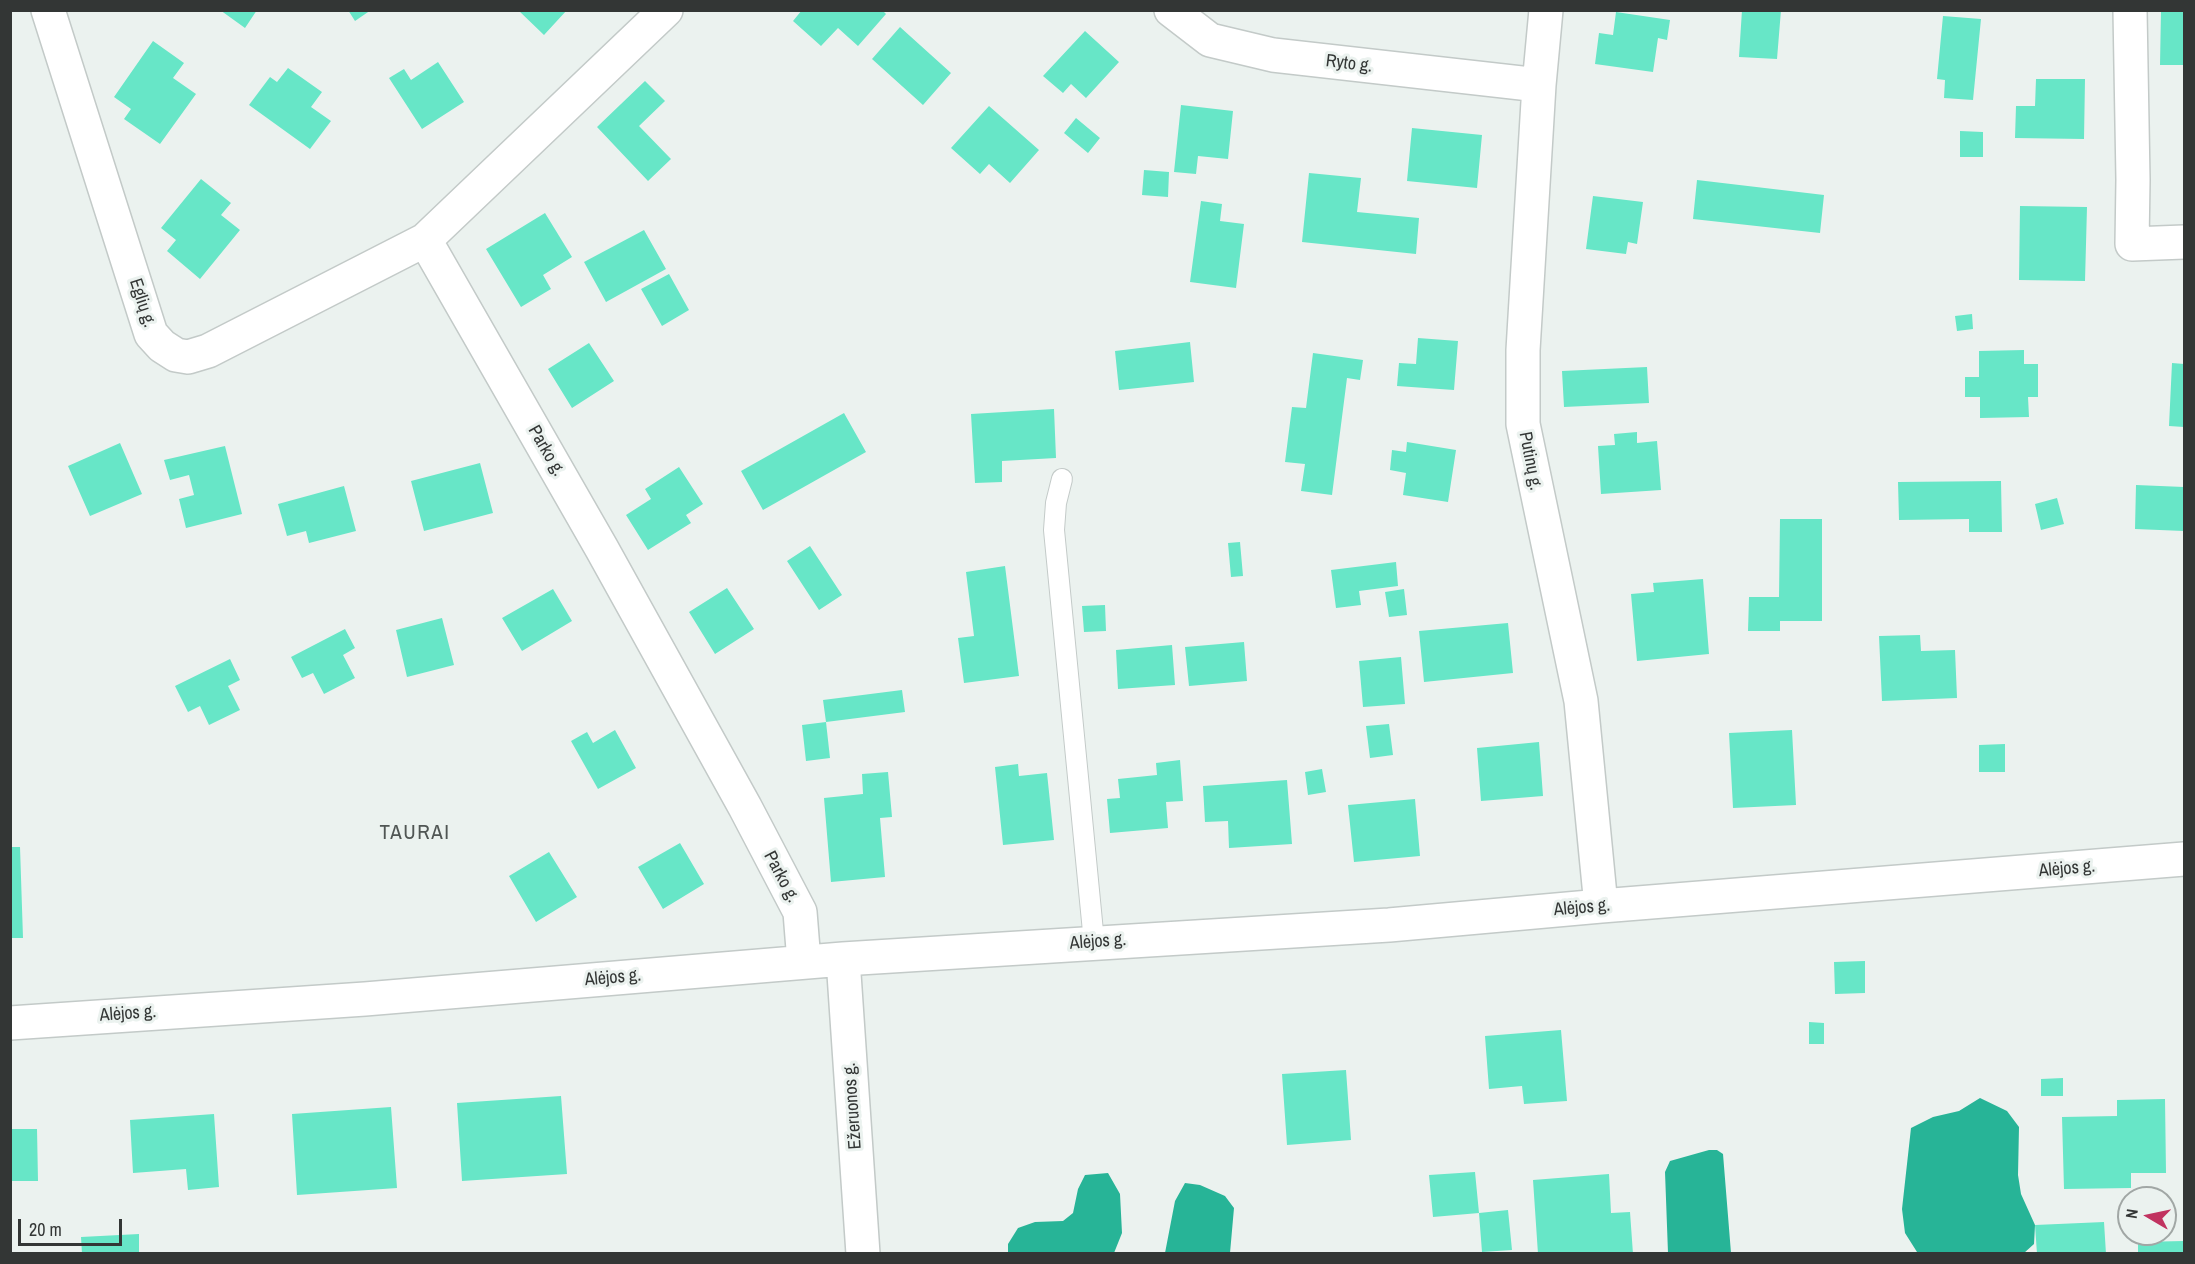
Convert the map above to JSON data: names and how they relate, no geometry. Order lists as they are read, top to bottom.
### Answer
{
  "streets": {
    "street": [
      "Ryto g.",
      "Eglių g.",
      "Parko g.",
      "Putinų g.",
      "Alėjos g.",
      "Ežeruonos g."
    ]
  },
  "crossings": [
    ["Ryto g.", "Putinų g."],
    ["Eglių g.", "Parko g."],
    ["Parko g.", "Alėjos g."],
    ["Putinų g.", "Alėjos g."],
    ["Alėjos g.", "Ežeruonos g."]
  ],
  "districts": ["TAURAI"],
  "scale_bar": "20 m",
  "north": "left"
}
